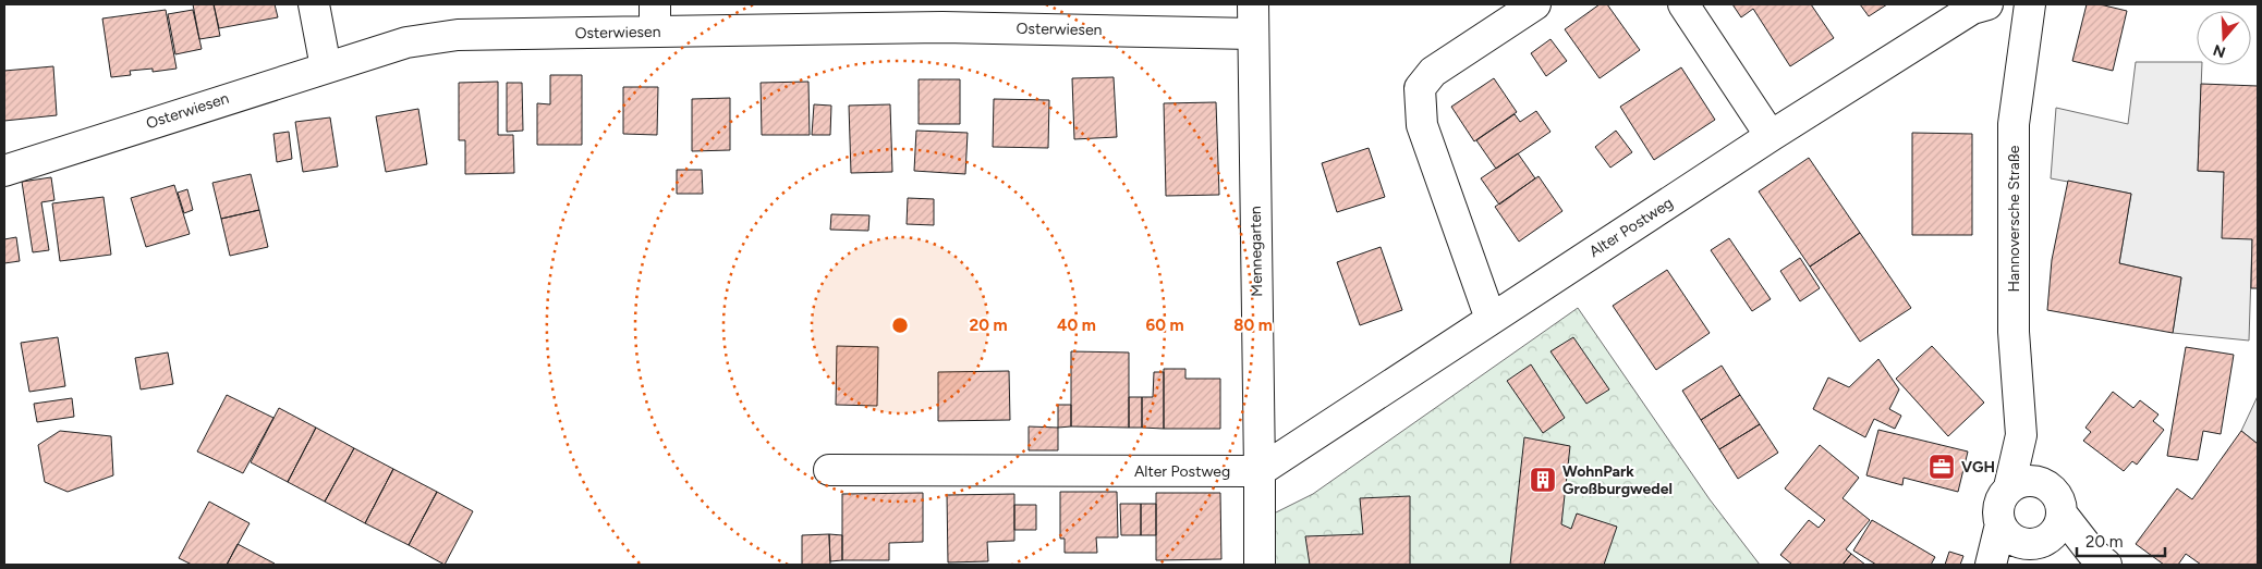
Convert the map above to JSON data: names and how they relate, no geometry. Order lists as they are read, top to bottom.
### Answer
{
  "streets": {
    "street": [
      "Osterwiesen",
      "Hannoversche Straße",
      "Alter Postweg",
      "Mennegarten"
    ]
  },
  "crossings": [
    ["Osterwiesen", "Mennegarten"],
    ["Alter Postweg", "Mennegarten"]
  ],
  "places": {
    "office": ["VGH"],
    "building": ["WohnPark Großburgwedel"]
  },
  "scale_bar": "20 m",
  "north": "bottom",
  "rings": [
    "20 m",
    "40 m",
    "60 m",
    "80 m"
  ]
}
